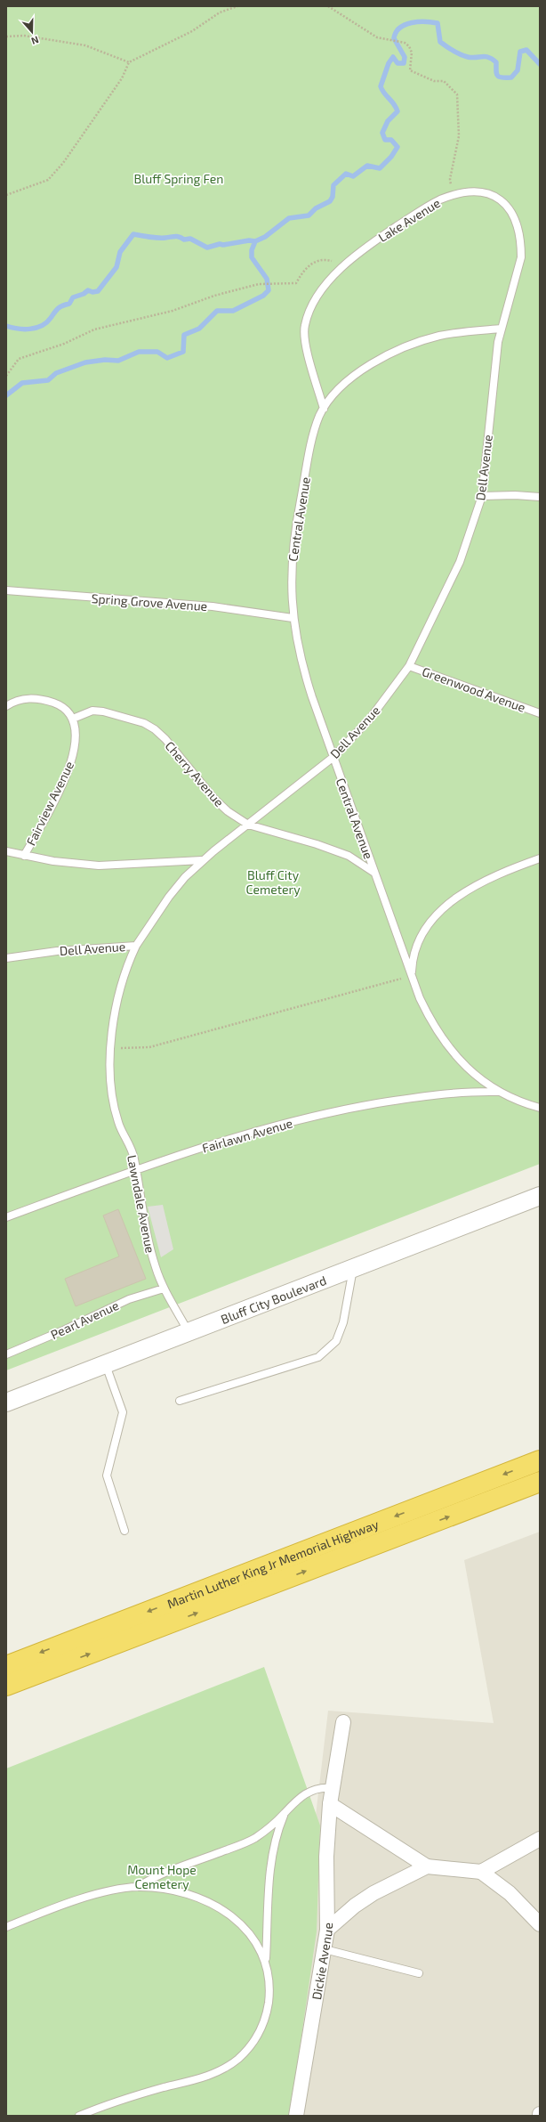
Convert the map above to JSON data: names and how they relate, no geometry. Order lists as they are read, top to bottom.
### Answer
{
  "streets": {
    "highway": ["Martin Luther King Jr Memorial Highway"],
    "street": ["Bluff City Boulevard", "Dickie Avenue"],
    "lane": [
      "Lake Avenue",
      "Dell Avenue",
      "Central Avenue",
      "Spring Grove Avenue",
      "Greenwood Avenue",
      "Cherry Avenue",
      "Fairview Avenue",
      "Fairlawn Avenue",
      "Lawndale Avenue",
      "Pearl Avenue"
    ]
  },
  "crossings": [
    ["Lake Avenue", "Dell Avenue"],
    ["Lake Avenue", "Central Avenue"],
    ["Dell Avenue", "Central Avenue"],
    ["Dell Avenue", "Greenwood Avenue"],
    ["Dell Avenue", "Cherry Avenue"],
    ["Dell Avenue", "Lawndale Avenue"],
    ["Central Avenue", "Spring Grove Avenue"],
    ["Central Avenue", "Cherry Avenue"],
    ["Central Avenue", "Fairlawn Avenue"],
    ["Cherry Avenue", "Fairview Avenue"],
    ["Fairlawn Avenue", "Lawndale Avenue"],
    ["Lawndale Avenue", "Bluff City Boulevard"],
    ["Lawndale Avenue", "Pearl Avenue"]
  ],
  "parks": ["Bluff Spring Fen", "Bluff City Cemetery", "Mount Hope Cemetery"],
  "north": "bottom"
}
